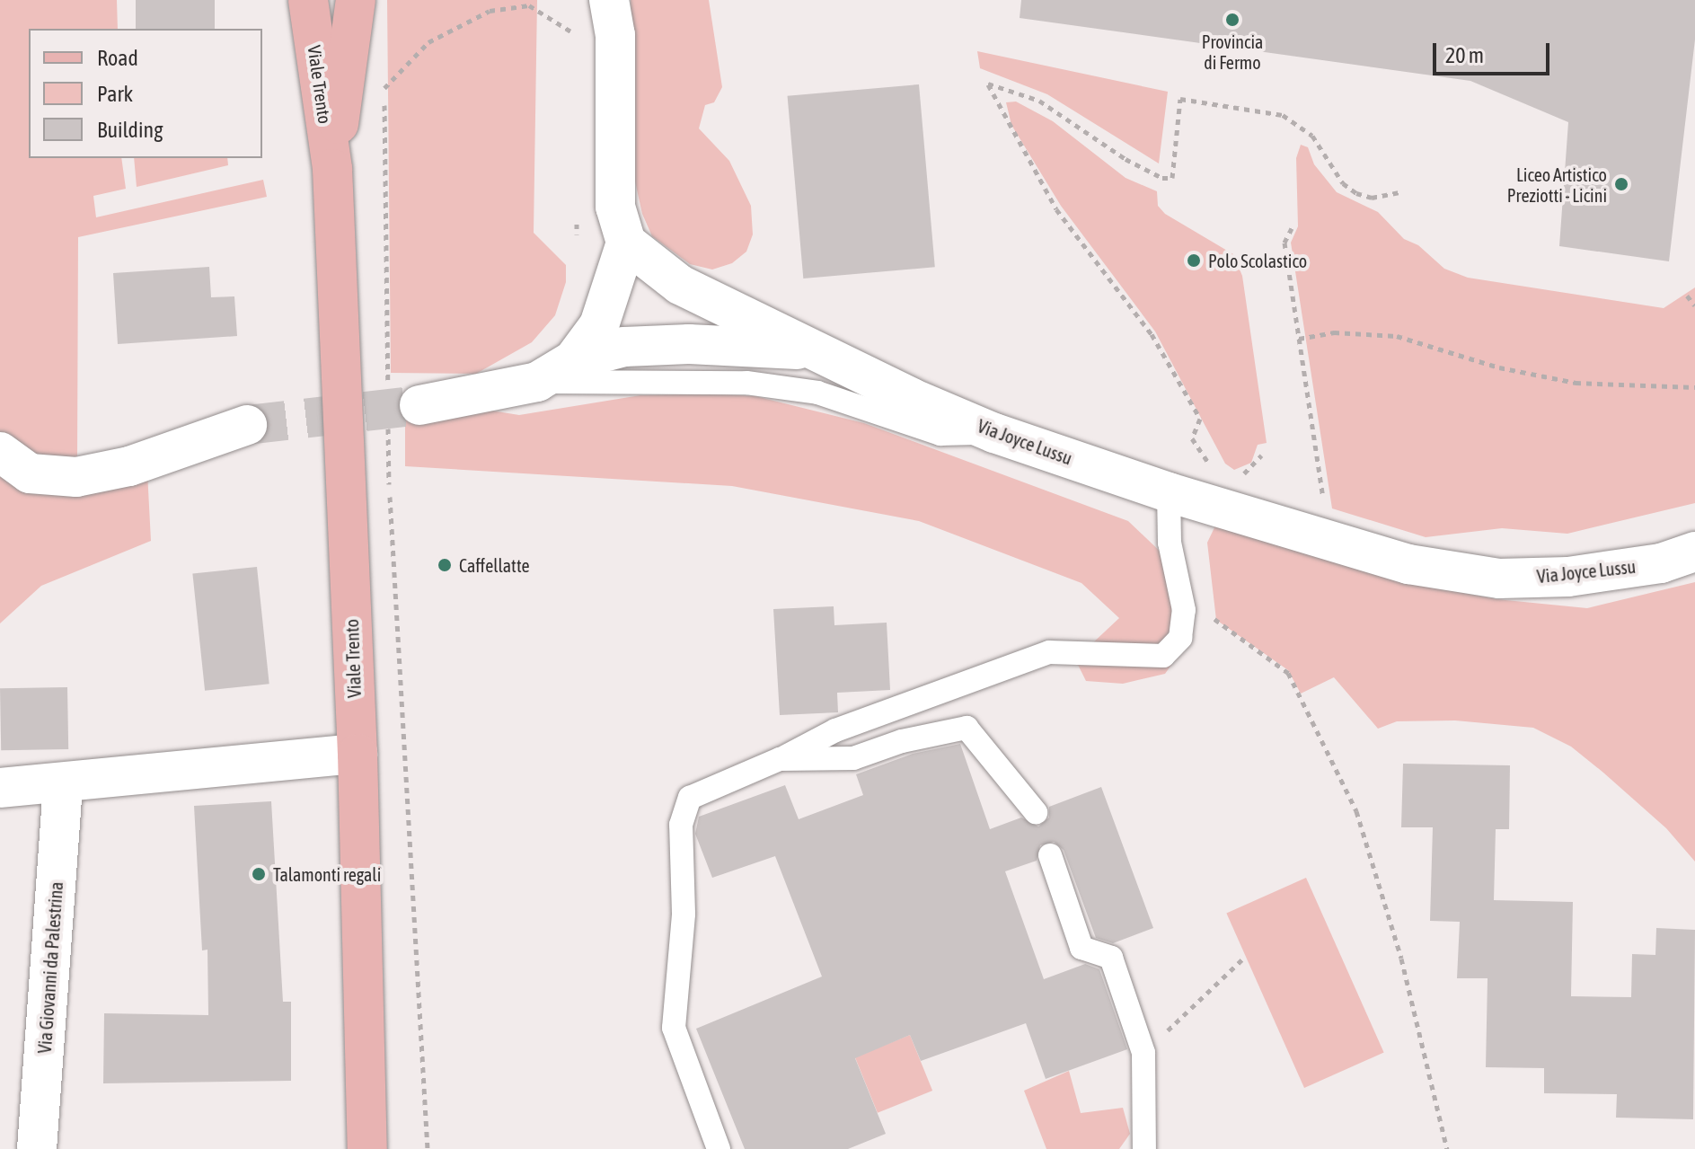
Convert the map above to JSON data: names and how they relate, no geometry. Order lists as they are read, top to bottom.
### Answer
{
  "streets": {
    "main road": ["Viale Trento"],
    "street": ["Via Joyce Lussu", "Via Giovanni da Palestrina"]
  },
  "places": [
    "Provincia di Fermo",
    "Liceo Artistico Preziotti - Licini",
    "Polo Scolastico",
    "Caffellatte",
    "Talamonti regali"
  ],
  "legend": ["Road", "Park", "Building"],
  "scale_bar": "20 m"
}
